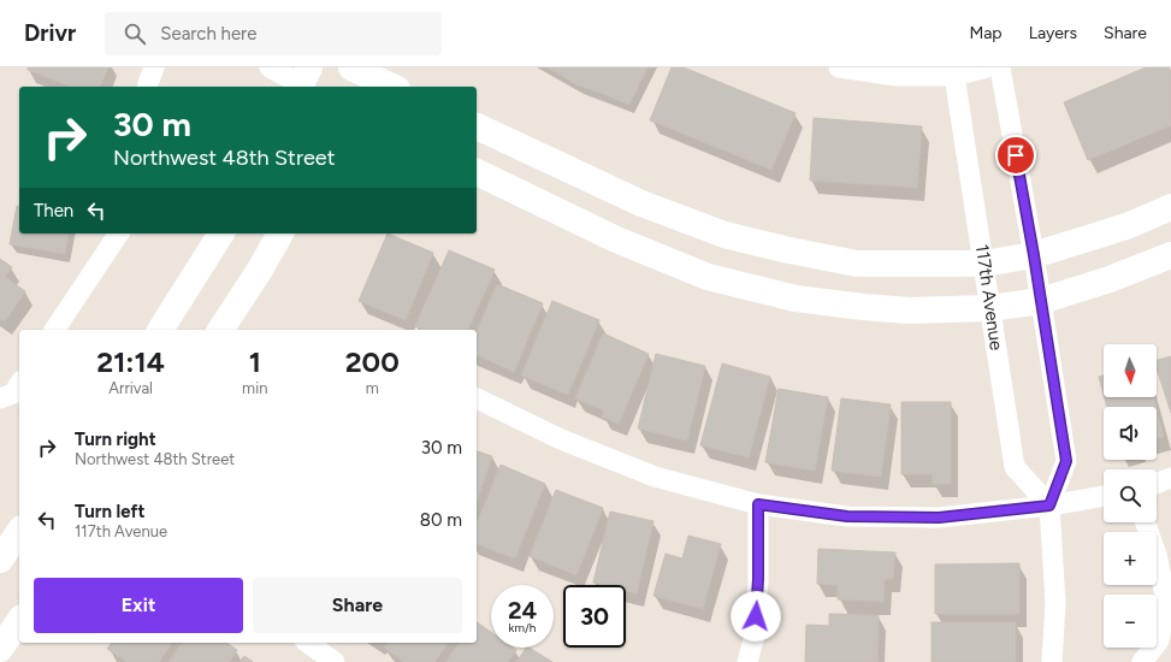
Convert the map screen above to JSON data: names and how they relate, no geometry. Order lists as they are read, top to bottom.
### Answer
{
  "streets": {
    "street": ["117th Avenue"]
  },
  "north": "bottom",
  "page": {
    "header": "Drivr",
    "search": "Search here",
    "nav": ["Map", "Layers", "Share"],
    "turn": ["30 m", "Northwest 48th Street"],
    "then": "Then",
    "eta": [
      "21:14",
      "Arrival",
      "1",
      "min",
      "200",
      "m"
    ],
    "map_buttons": ["+", "−"],
    "list": [
      {
        "name": "Turn right",
        "note": "Northwest 48th Street",
        "value": "30 m"
      },
      {
        "name": "Turn left",
        "note": "117th Avenue",
        "value": "80 m"
      }
    ],
    "buttons": ["Exit", "Share"],
    "speed": "24 km/h",
    "limit": "30"
  }
}
